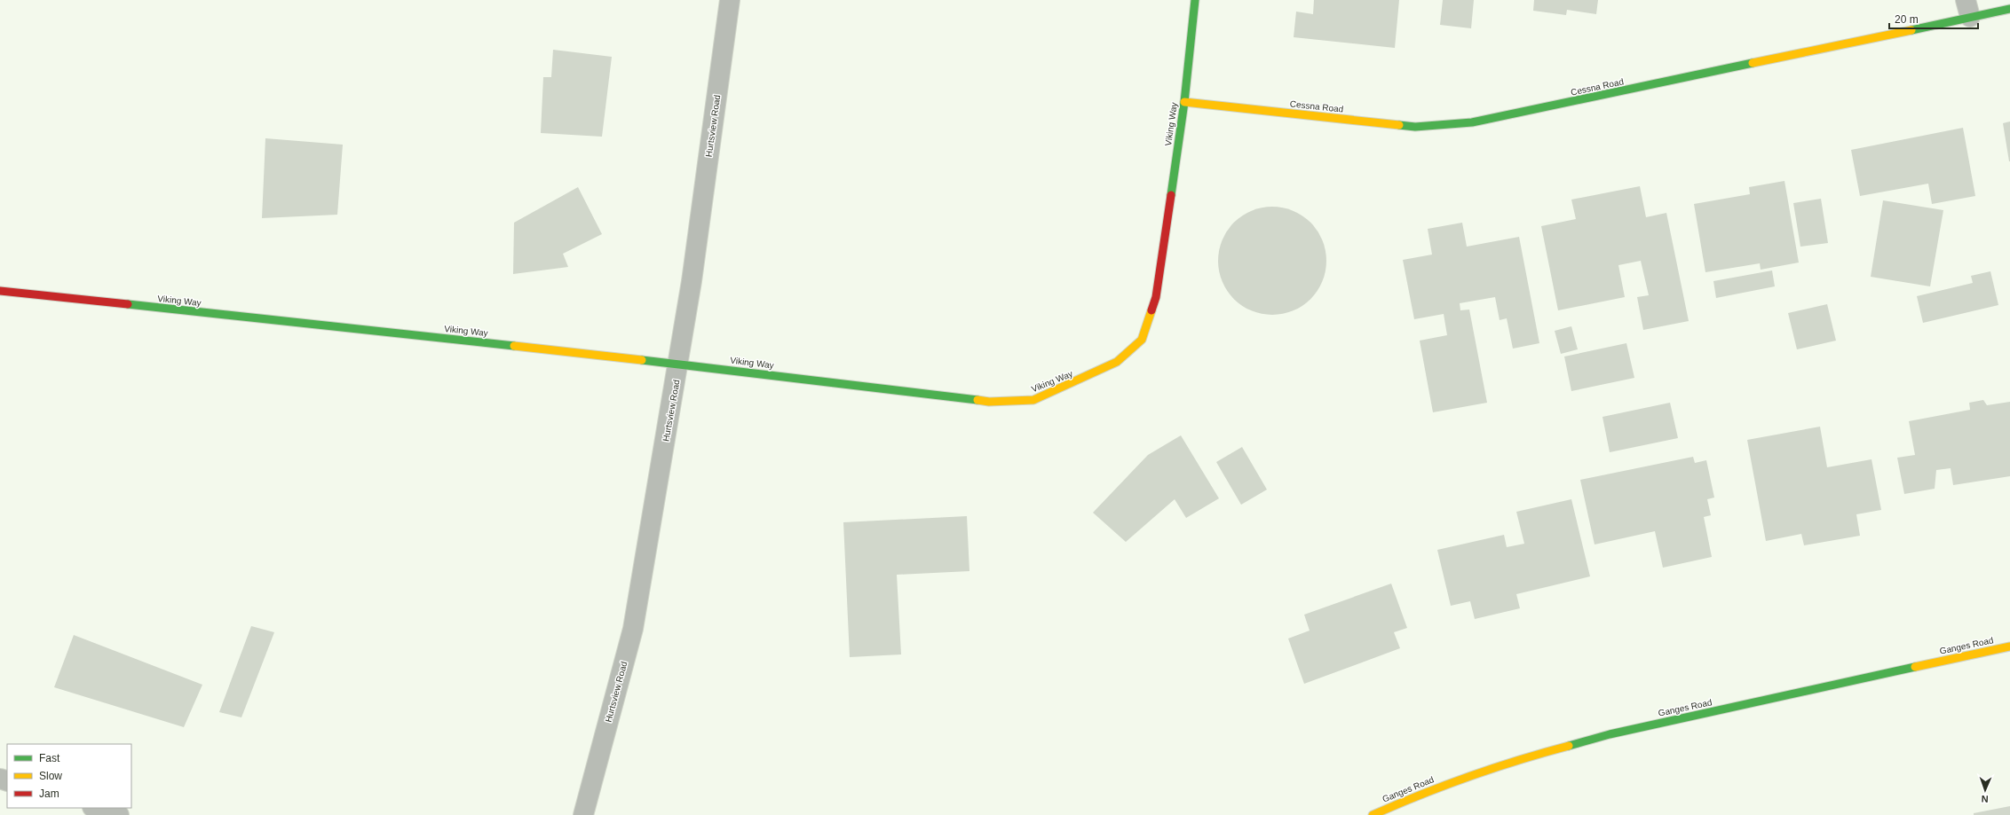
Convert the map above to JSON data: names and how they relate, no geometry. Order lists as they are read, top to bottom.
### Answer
{
  "streets": {
    "street": [
      "Cessna Road",
      "Viking Way",
      "Hurtsview Road",
      "Ganges Road"
    ]
  },
  "crossings": [
    ["Cessna Road", "Viking Way"],
    ["Viking Way", "Hurtsview Road"]
  ],
  "legend": ["Fast", "Slow", "Jam"],
  "scale_bar": "20 m",
  "north": "bottom"
}
